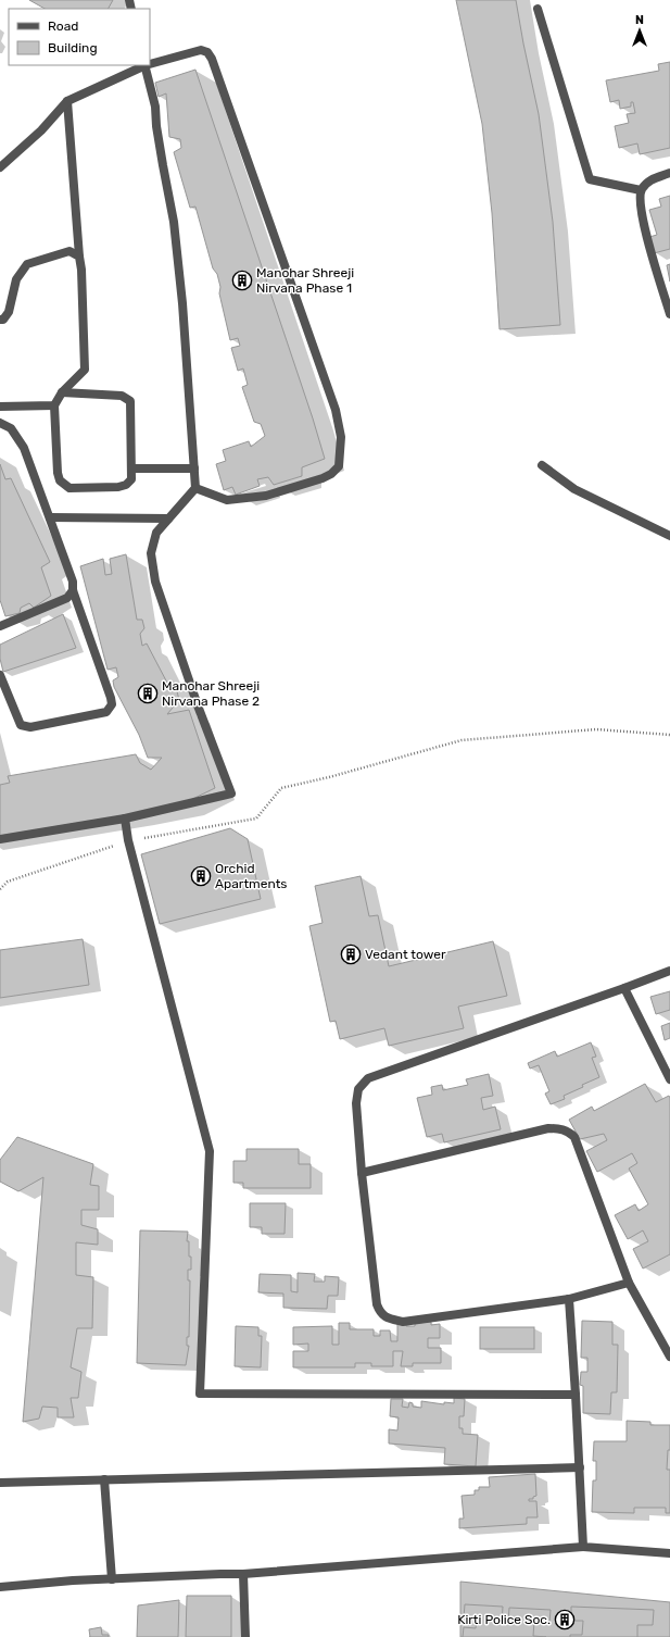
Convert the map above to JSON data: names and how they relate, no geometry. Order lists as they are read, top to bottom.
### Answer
{
  "places": {
    "building": [
      "Manohar Shreeji Nirvana Phase 1",
      "Manohar Shreeji Nirvana Phase 2",
      "Orchid Apartments",
      "Vedant tower",
      "Kirti Police Soc."
    ]
  },
  "legend": ["Road", "Building"],
  "north": "top"
}
